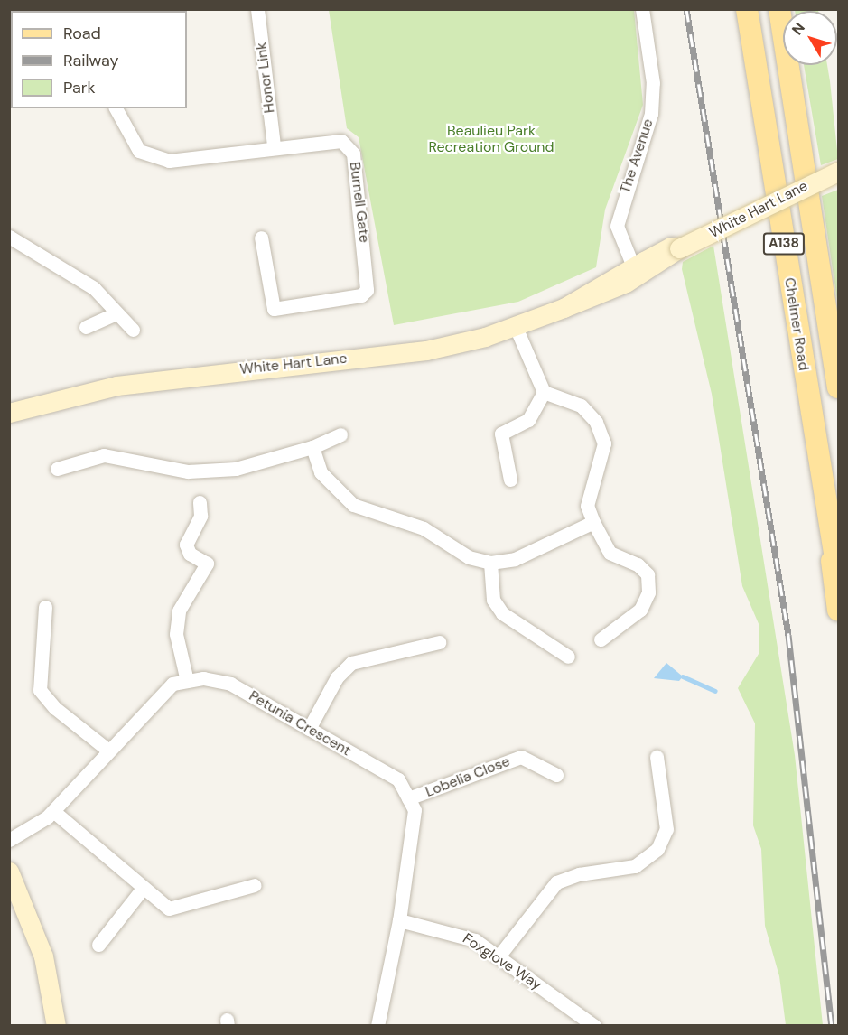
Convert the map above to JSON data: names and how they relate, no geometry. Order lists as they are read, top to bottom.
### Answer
{
  "streets": {
    "main road": ["A138", "Chelmer Road"],
    "street": [
      "Honor Link",
      "The Avenue",
      "Burnell Gate",
      "White Hart Lane",
      "Petunia Crescent",
      "Lobelia Close",
      "Foxglove Way"
    ]
  },
  "crossings": [
    ["Honor Link", "Burnell Gate"],
    ["The Avenue", "White Hart Lane"],
    ["Petunia Crescent", "Lobelia Close"],
    ["Petunia Crescent", "Foxglove Way"]
  ],
  "parks": ["Beaulieu Park Recreation Ground"],
  "legend": ["Road", "Railway", "Park"],
  "north": "top left"
}
